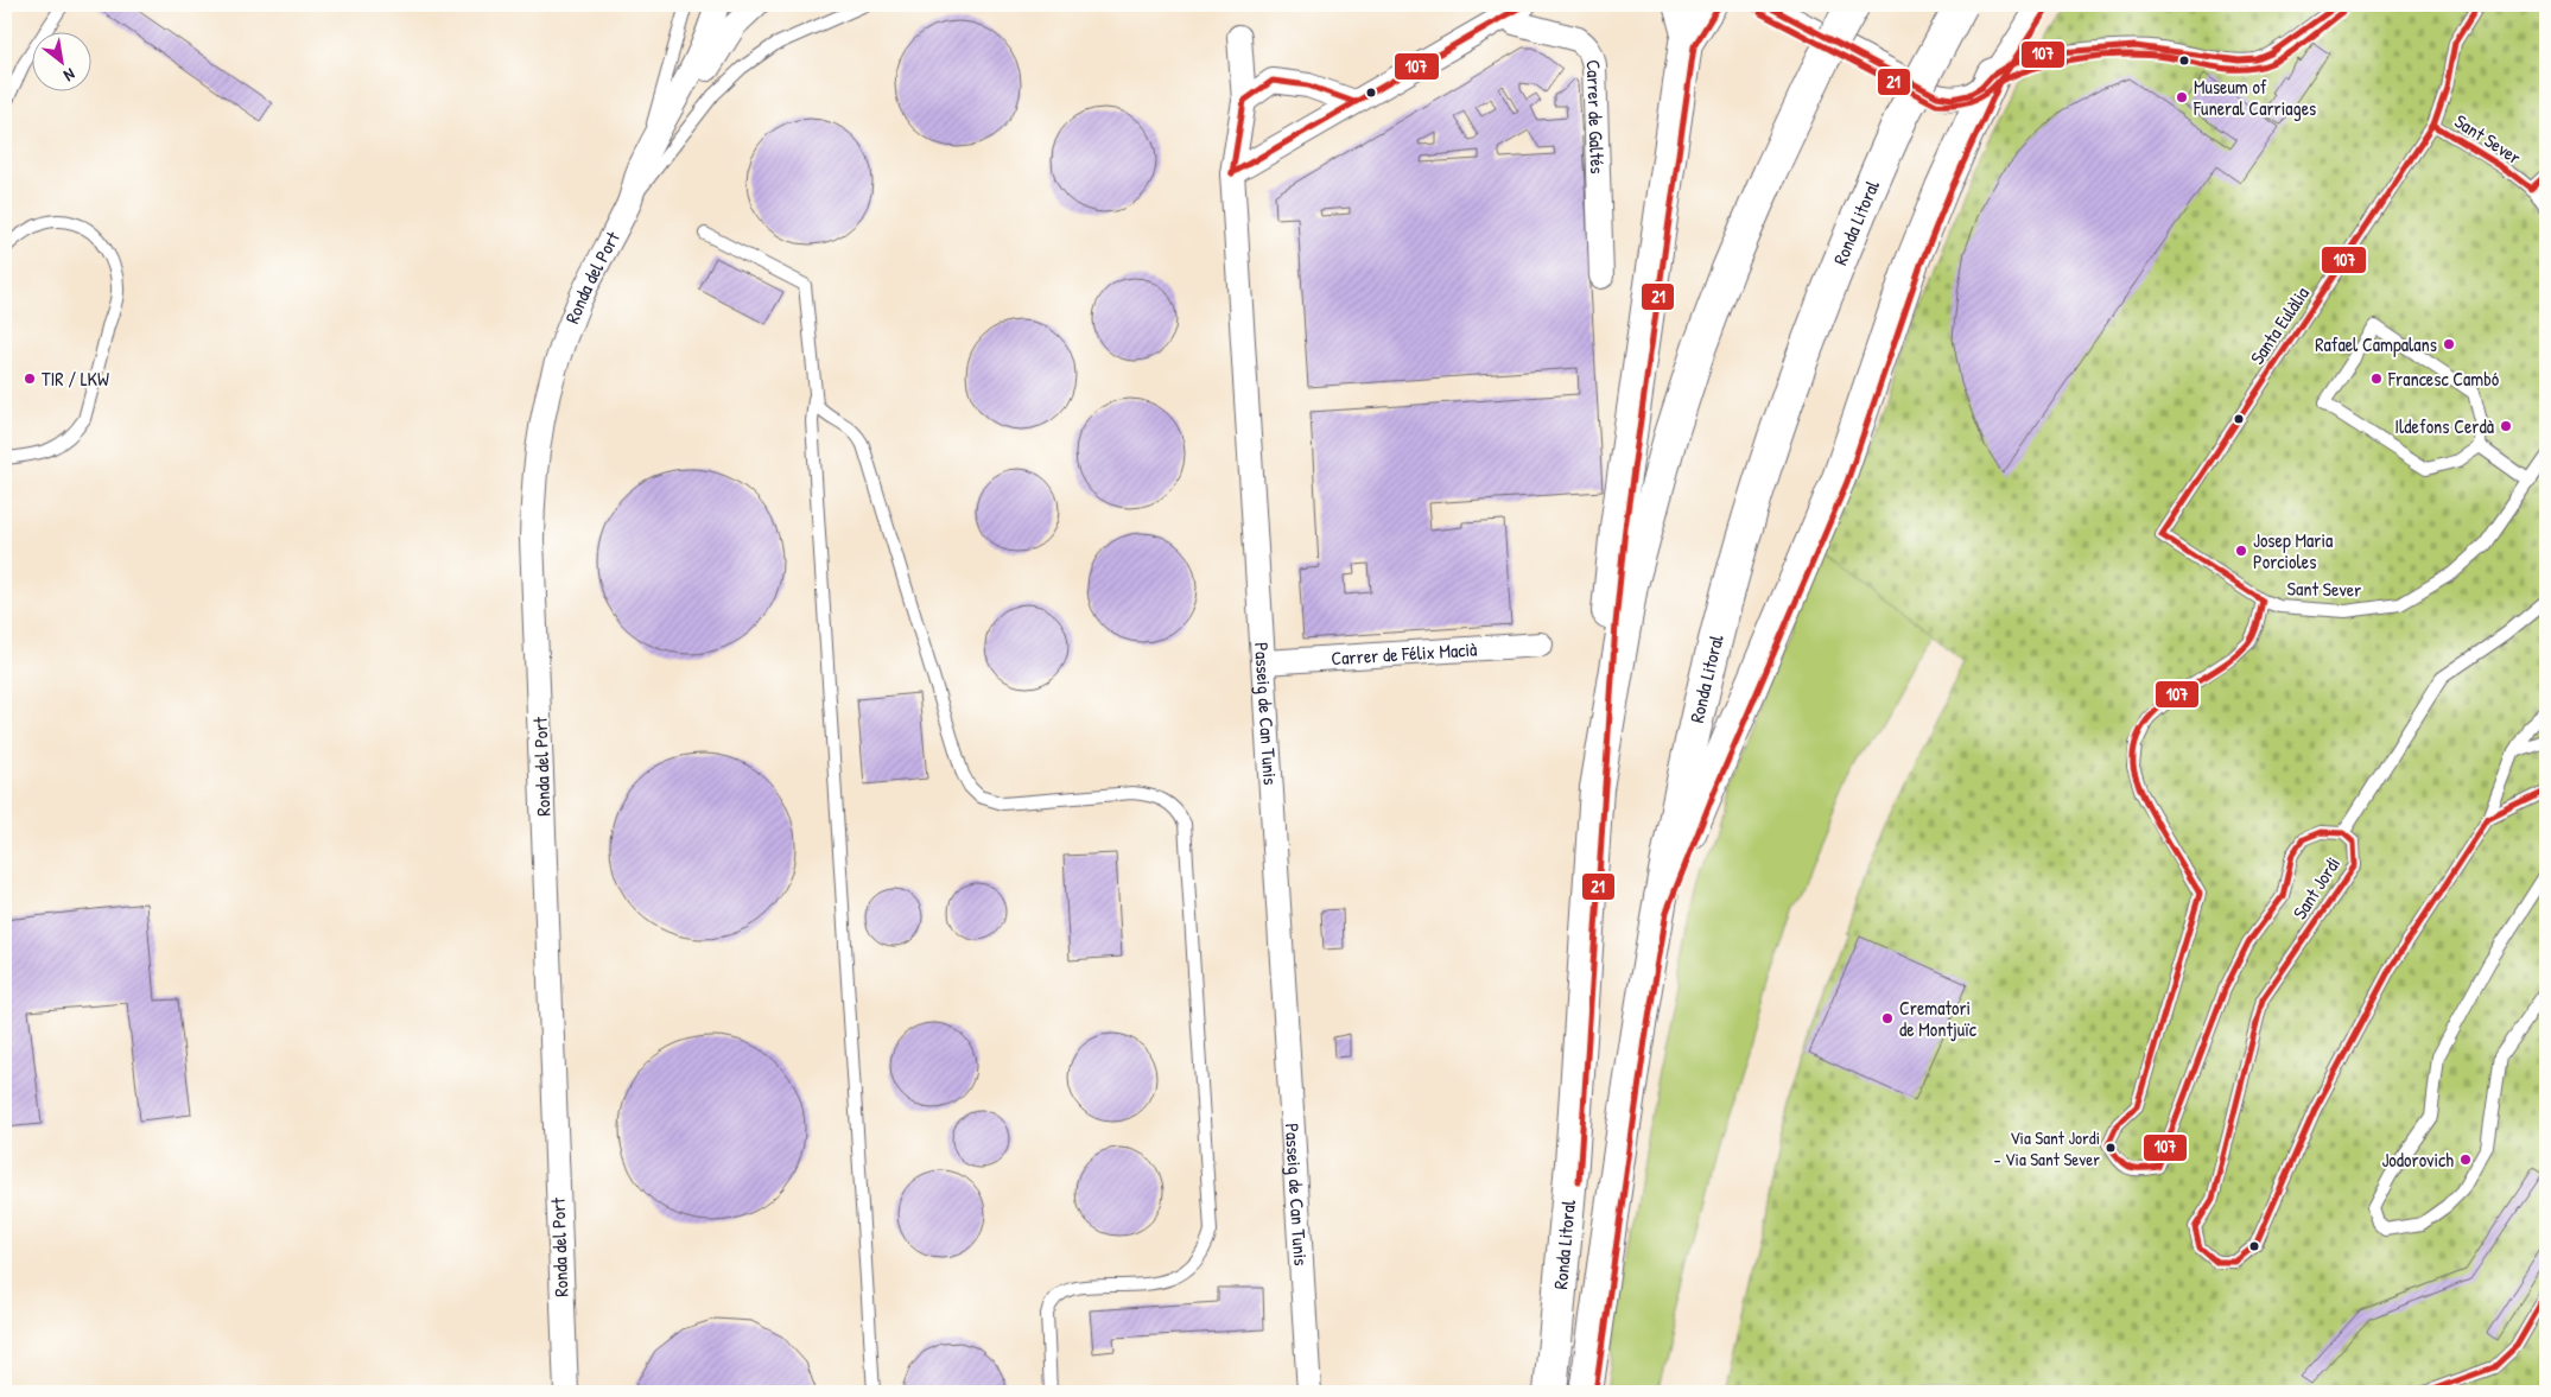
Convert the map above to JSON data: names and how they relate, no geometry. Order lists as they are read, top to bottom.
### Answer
{
  "streets": {
    "highway": ["Ronda Litoral"],
    "street": [
      "Carrer de Galtés",
      "Ronda del Port",
      "Carrer de Félix Macià",
      "Passeig de Can Tunis"
    ],
    "lane": ["Sant Sever", "Santa Eulàlia", "Sant Jordi"]
  },
  "crossings": [
    ["Sant Sever", "Santa Eulàlia"],
    ["Sant Sever", "Sant Jordi"],
    ["Carrer de Félix Macià", "Passeig de Can Tunis"]
  ],
  "places": [
    "Museum of Funeral Carriages",
    "Rafael Campalans",
    "TIR / LKW",
    "Francesc Cambó",
    "Ildefons Cerdà",
    "Josep Maria Porcioles",
    "Crematori de Montjuïc",
    "Via Sant Jordi - Via Sant Sever",
    "Jodorovich"
  ],
  "lines": ["transit line 107", "transit line 21"],
  "north": "bottom right"
}
